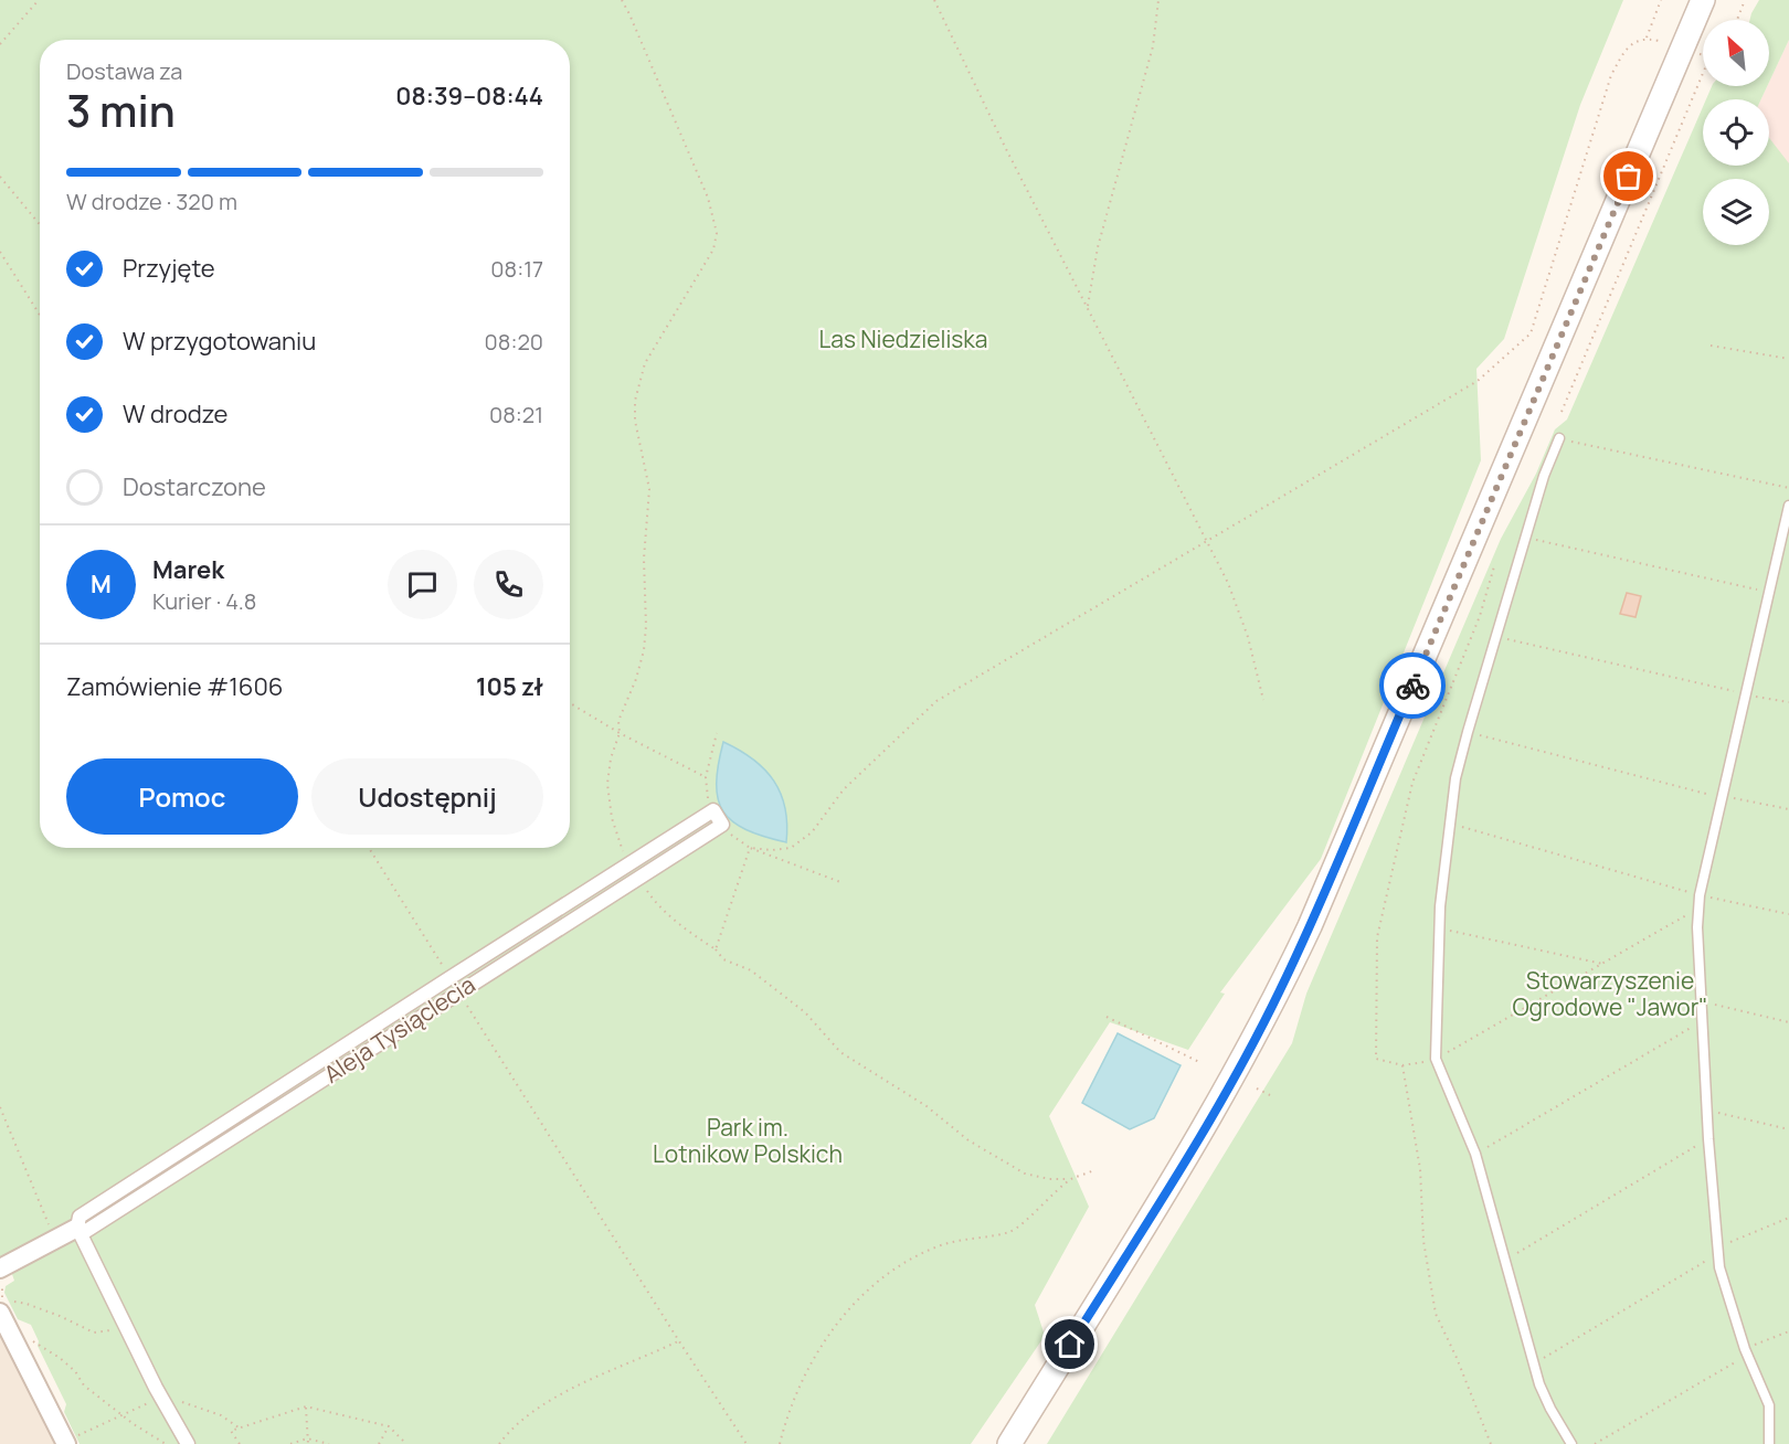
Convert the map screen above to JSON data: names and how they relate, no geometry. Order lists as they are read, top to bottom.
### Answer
{
  "streets": {
    "street": ["Aleja Tysiąclecia"]
  },
  "parks": ["Las Niedzieliska", "Stowarzyszenie Ogrodowe \"Jawor\"", "Park im. Lotnikow Polskich"],
  "north": "top left",
  "page": {
    "heading": ["3 min", "Dostawa za", "08:39–08:44"],
    "panel": [
      "Marek",
      "Kurier · 4.8",
      "Zamówienie #1606",
      "105 zł"
    ],
    "bar": "W drodze · 320 m",
    "list": [
      ["Przyjęte", "08:17"],
      ["W przygotowaniu", "08:20"],
      ["W drodze", "08:21"],
      "Dostarczone"
    ],
    "round": "M",
    "buttons": ["Pomoc", "Udostępnij"]
  }
}
